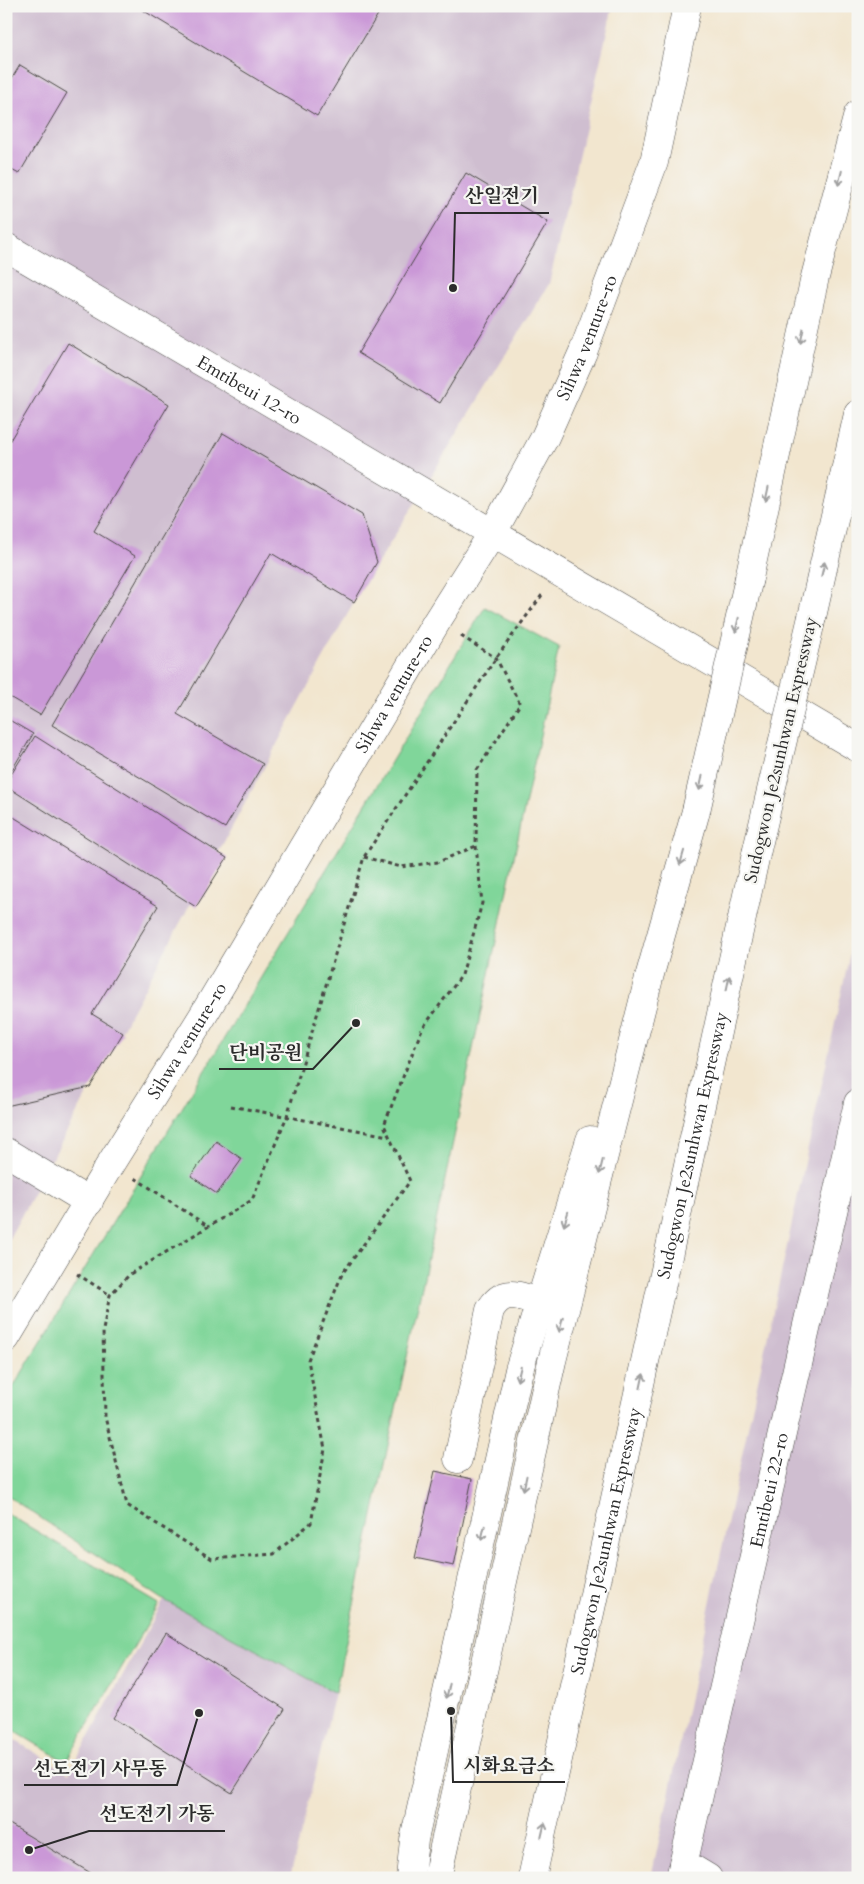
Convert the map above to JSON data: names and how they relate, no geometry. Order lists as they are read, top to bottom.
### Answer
{
  "streets": {
    "main road": [
      "Sihwa venture-ro",
      "Emtibeui 12-ro",
      "Sudogwon Je2sunhwan Expressway",
      "Emtibeui 22-ro"
    ]
  },
  "crossings": [
    ["Sihwa venture-ro", "Emtibeui 12-ro"]
  ],
  "places": [
    "산일전기",
    "단비공원",
    "시화요금소",
    "선도전기 사무동",
    "선도전기 가동"
  ]
}
